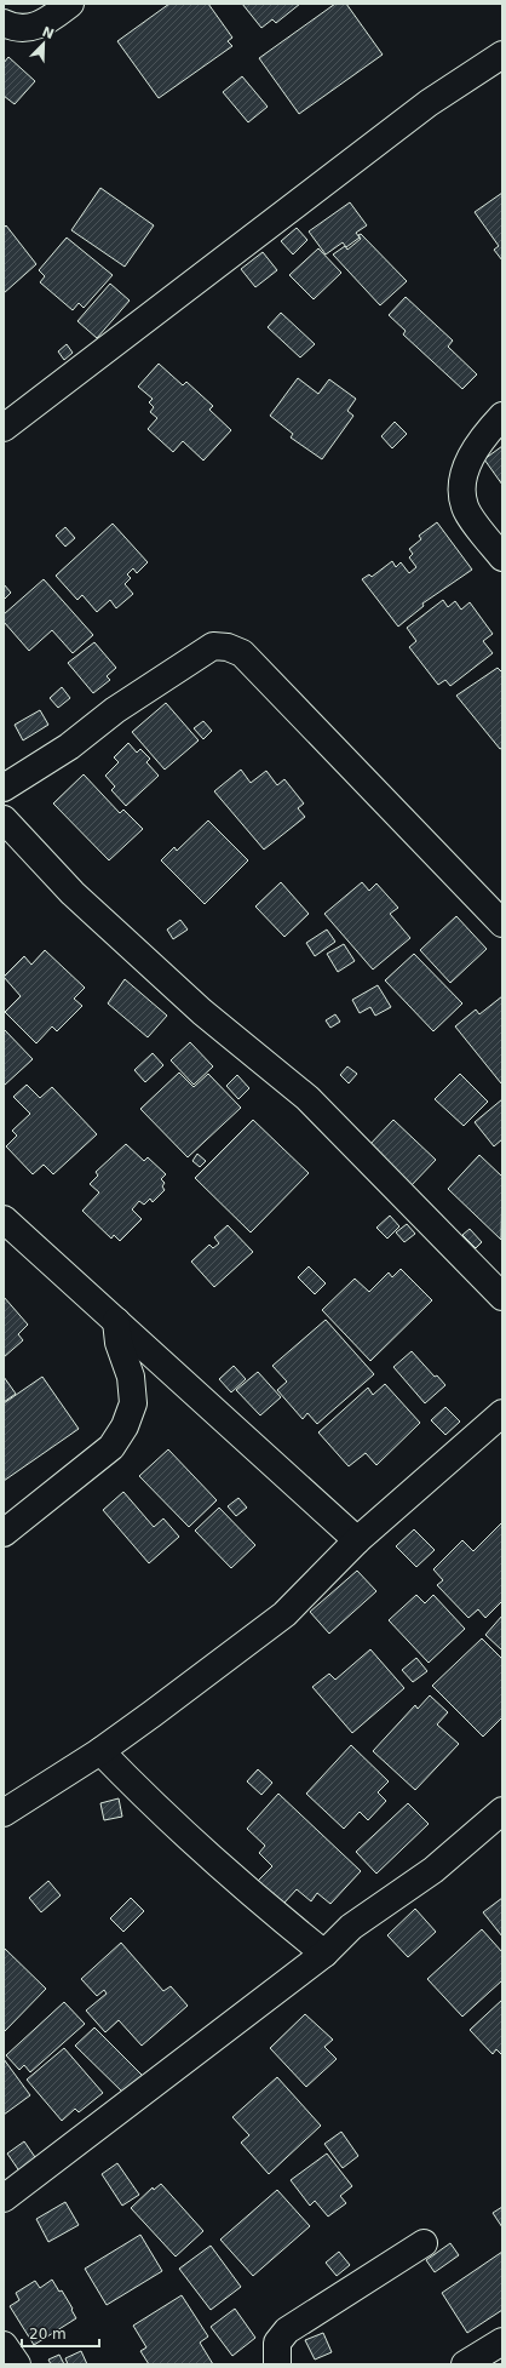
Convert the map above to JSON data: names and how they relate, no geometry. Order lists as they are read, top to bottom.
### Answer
{
  "scale_bar": "20 m",
  "north": "top right"
}
